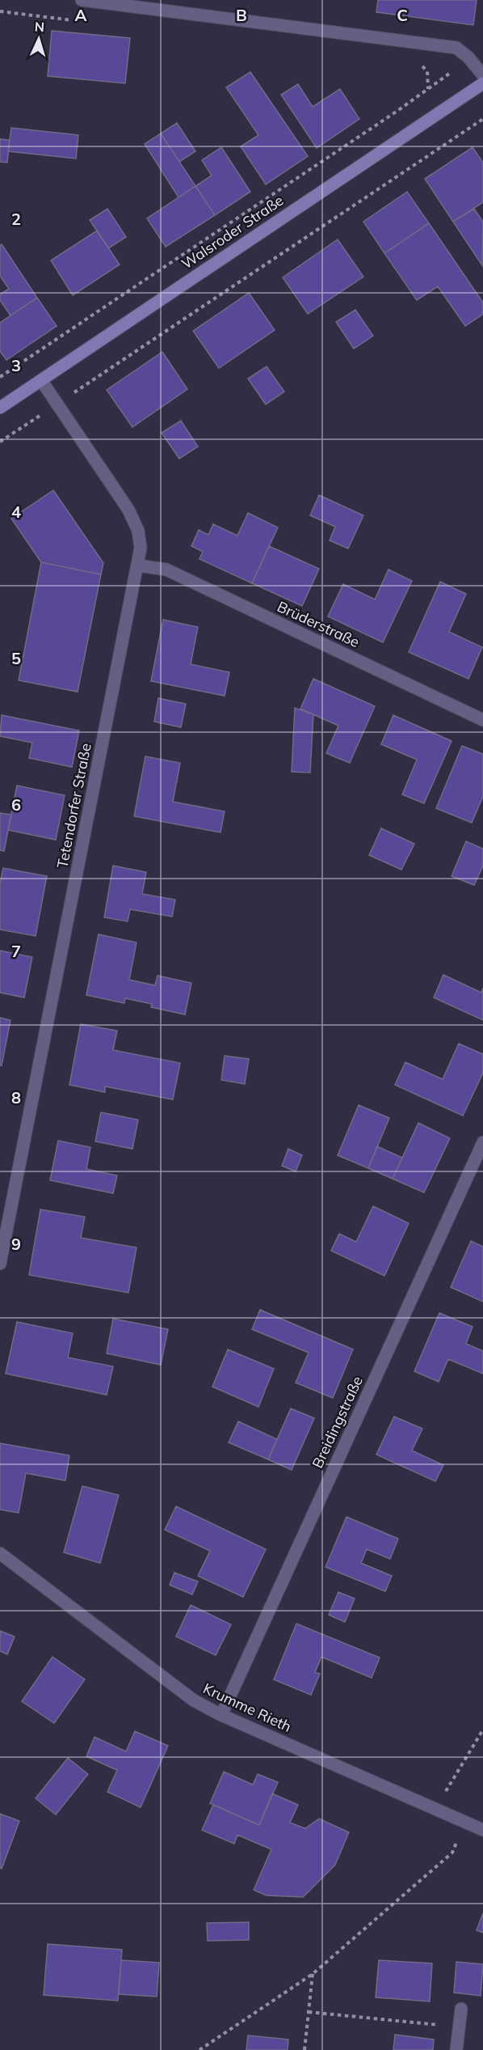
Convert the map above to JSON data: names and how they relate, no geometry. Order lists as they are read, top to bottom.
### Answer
{
  "streets": {
    "main road": ["Walsroder Straße"],
    "street": [
      "Brüderstraße",
      "Tetendorfer Straße",
      "Breidingstraße",
      "Krumme Rieth"
    ]
  },
  "crossings": [
    ["Walsroder Straße", "Tetendorfer Straße"],
    ["Brüderstraße", "Tetendorfer Straße"],
    ["Breidingstraße", "Krumme Rieth"]
  ],
  "north": "top",
  "grid": {
    "columns": ["A", "B", "C"],
    "rows": [
      "2",
      "3",
      "4",
      "5",
      "6",
      "7",
      "8",
      "9"
    ]
  }
}
